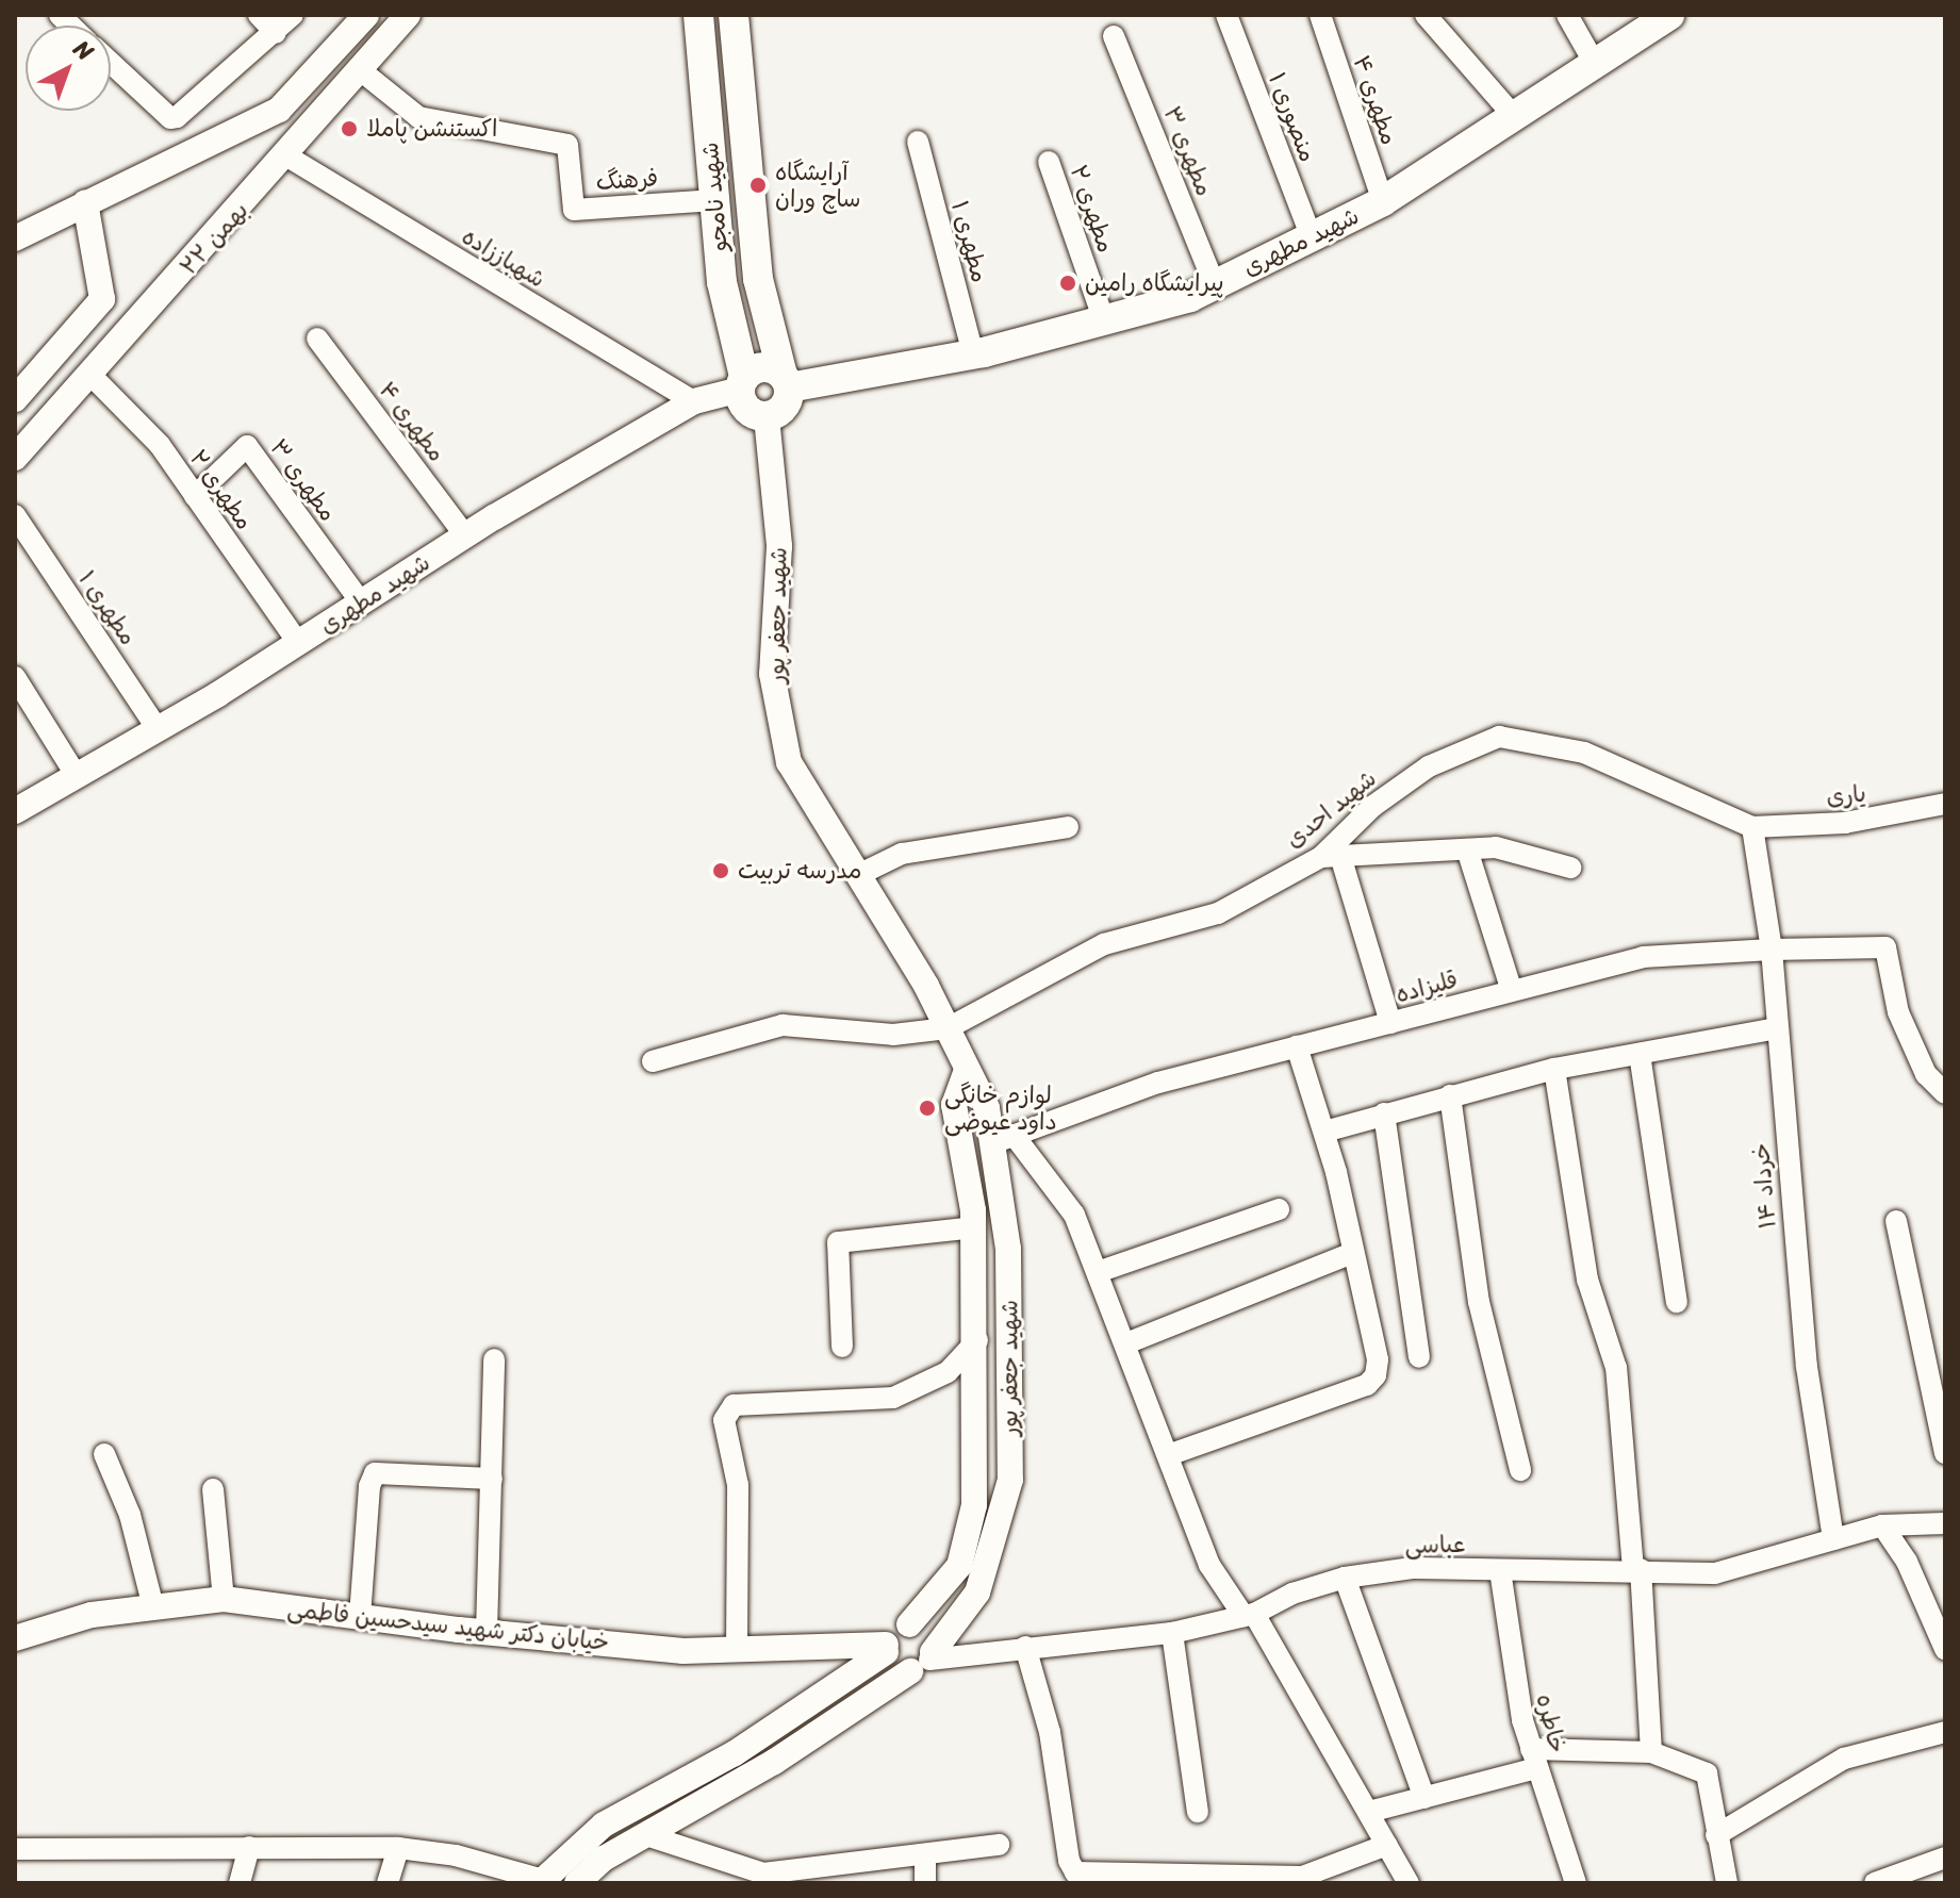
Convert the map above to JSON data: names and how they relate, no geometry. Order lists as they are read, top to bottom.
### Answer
{
  "streets": {
    "main road": ["شهید نامجو", "شهید مطهری"],
    "street": [
      "مطهری ۴",
      "منصوری ۱",
      "مطهری ۳",
      "فرهنگ",
      "مطهری ۲",
      "۲۲ بهمن",
      "مطهری ۱",
      "شهباززاده",
      "شهید جعفر پور",
      "یاری",
      "شهید احدی",
      "قلیزاده",
      "۱۴ خرداد",
      "عباسی",
      "خیابان دکتر شهید سیدحسین فاطمی",
      "خاطره"
    ]
  },
  "crossings": [
    ["مطهری ۴", "شهید مطهری"],
    ["منصوری ۱", "شهید مطهری"],
    ["مطهری ۳", "مطهری ۲"],
    ["مطهری ۳", "شهید مطهری"],
    ["فرهنگ", "شهید نامجو"],
    ["فرهنگ", "۲۲ بهمن"],
    ["شهید نامجو", "شهید مطهری"],
    ["شهید نامجو", "شهید جعفر پور"],
    ["مطهری ۲", "۲۲ بهمن"],
    ["مطهری ۲", "شهید مطهری"],
    ["۲۲ بهمن", "شهباززاده"],
    ["مطهری ۱", "شهید مطهری"],
    ["شهید مطهری", "شهباززاده"],
    ["شهید مطهری", "شهید جعفر پور"],
    ["شهید جعفر پور", "شهید احدی"],
    ["شهید جعفر پور", "قلیزاده"],
    ["شهید جعفر پور", "عباسی"],
    ["شهید جعفر پور", "خیابان دکتر شهید سیدحسین فاطمی"],
    ["یاری", "شهید احدی"],
    ["یاری", "۱۴ خرداد"],
    ["شهید احدی", "۱۴ خرداد"],
    ["قلیزاده", "۱۴ خرداد"],
    ["۱۴ خرداد", "عباسی"],
    ["عباسی", "خیابان دکتر شهید سیدحسین فاطمی"],
    ["عباسی", "خاطره"]
  ],
  "places": [
    "اکستنشن پاملا",
    "آرایشگاه ساچ وران",
    "پیرایشگاه ‌رامین",
    "مدرسه تربیت",
    "لوازم خانگی داود عیوضی"
  ],
  "north": "top right"
}
